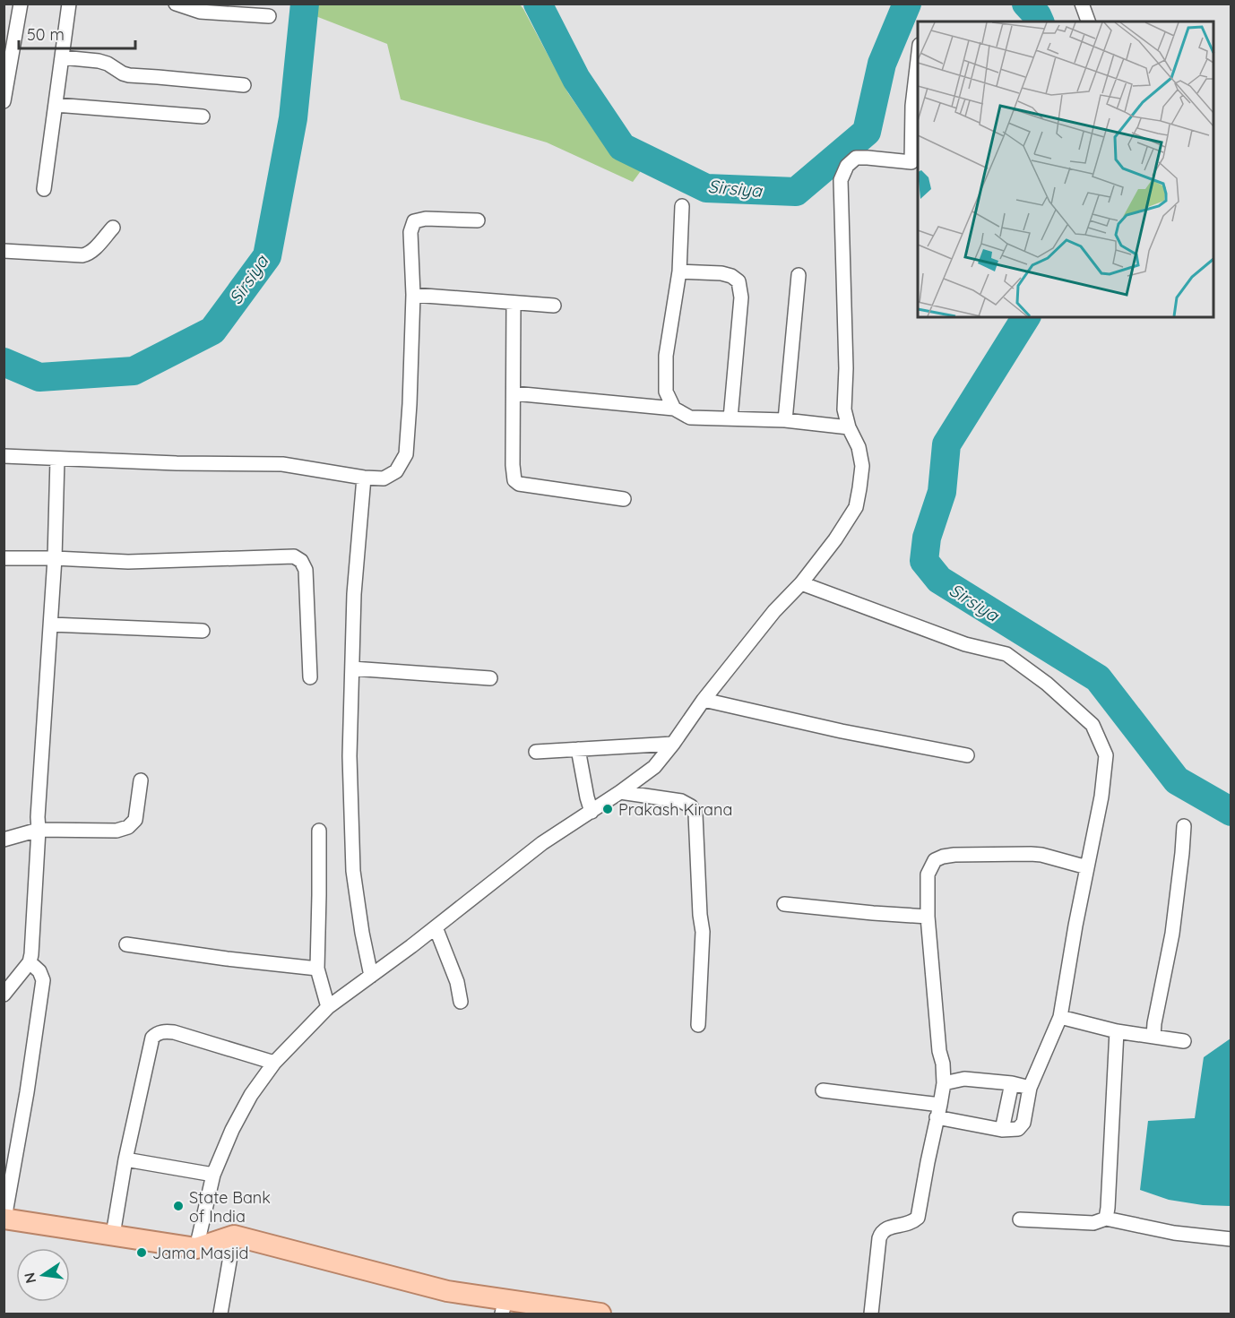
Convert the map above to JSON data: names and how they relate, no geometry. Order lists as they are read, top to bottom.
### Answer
{
  "water": ["Sirsiya"],
  "places": ["Prakash Kirana", "State Bank of India", "Jama Masjid"],
  "scale_bar": "50 m",
  "north": "left"
}
